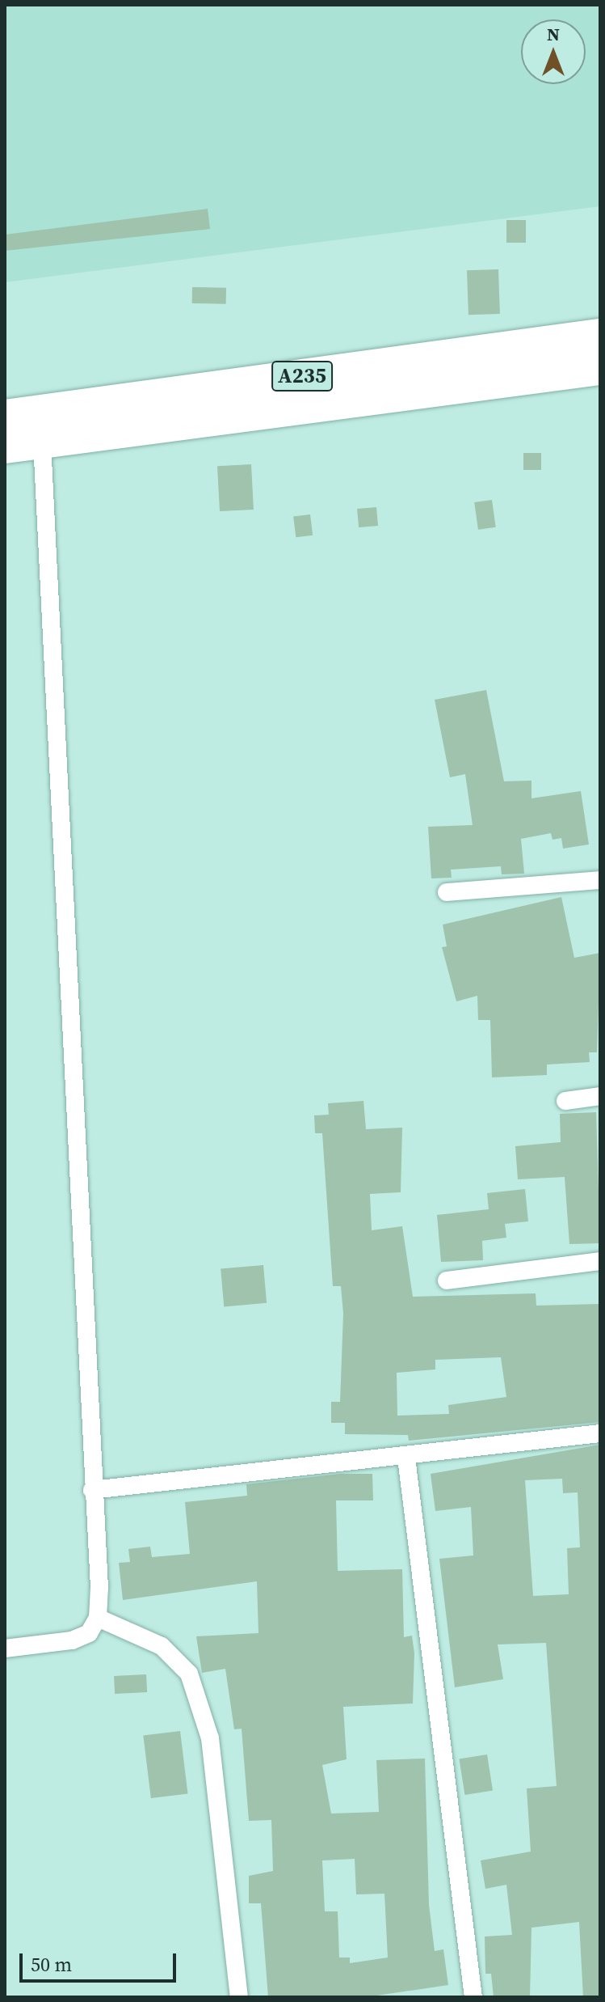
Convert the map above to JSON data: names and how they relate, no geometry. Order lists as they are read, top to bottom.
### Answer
{
  "streets": {
    "highway": ["A235"]
  },
  "scale_bar": "50 m",
  "north": "top"
}
